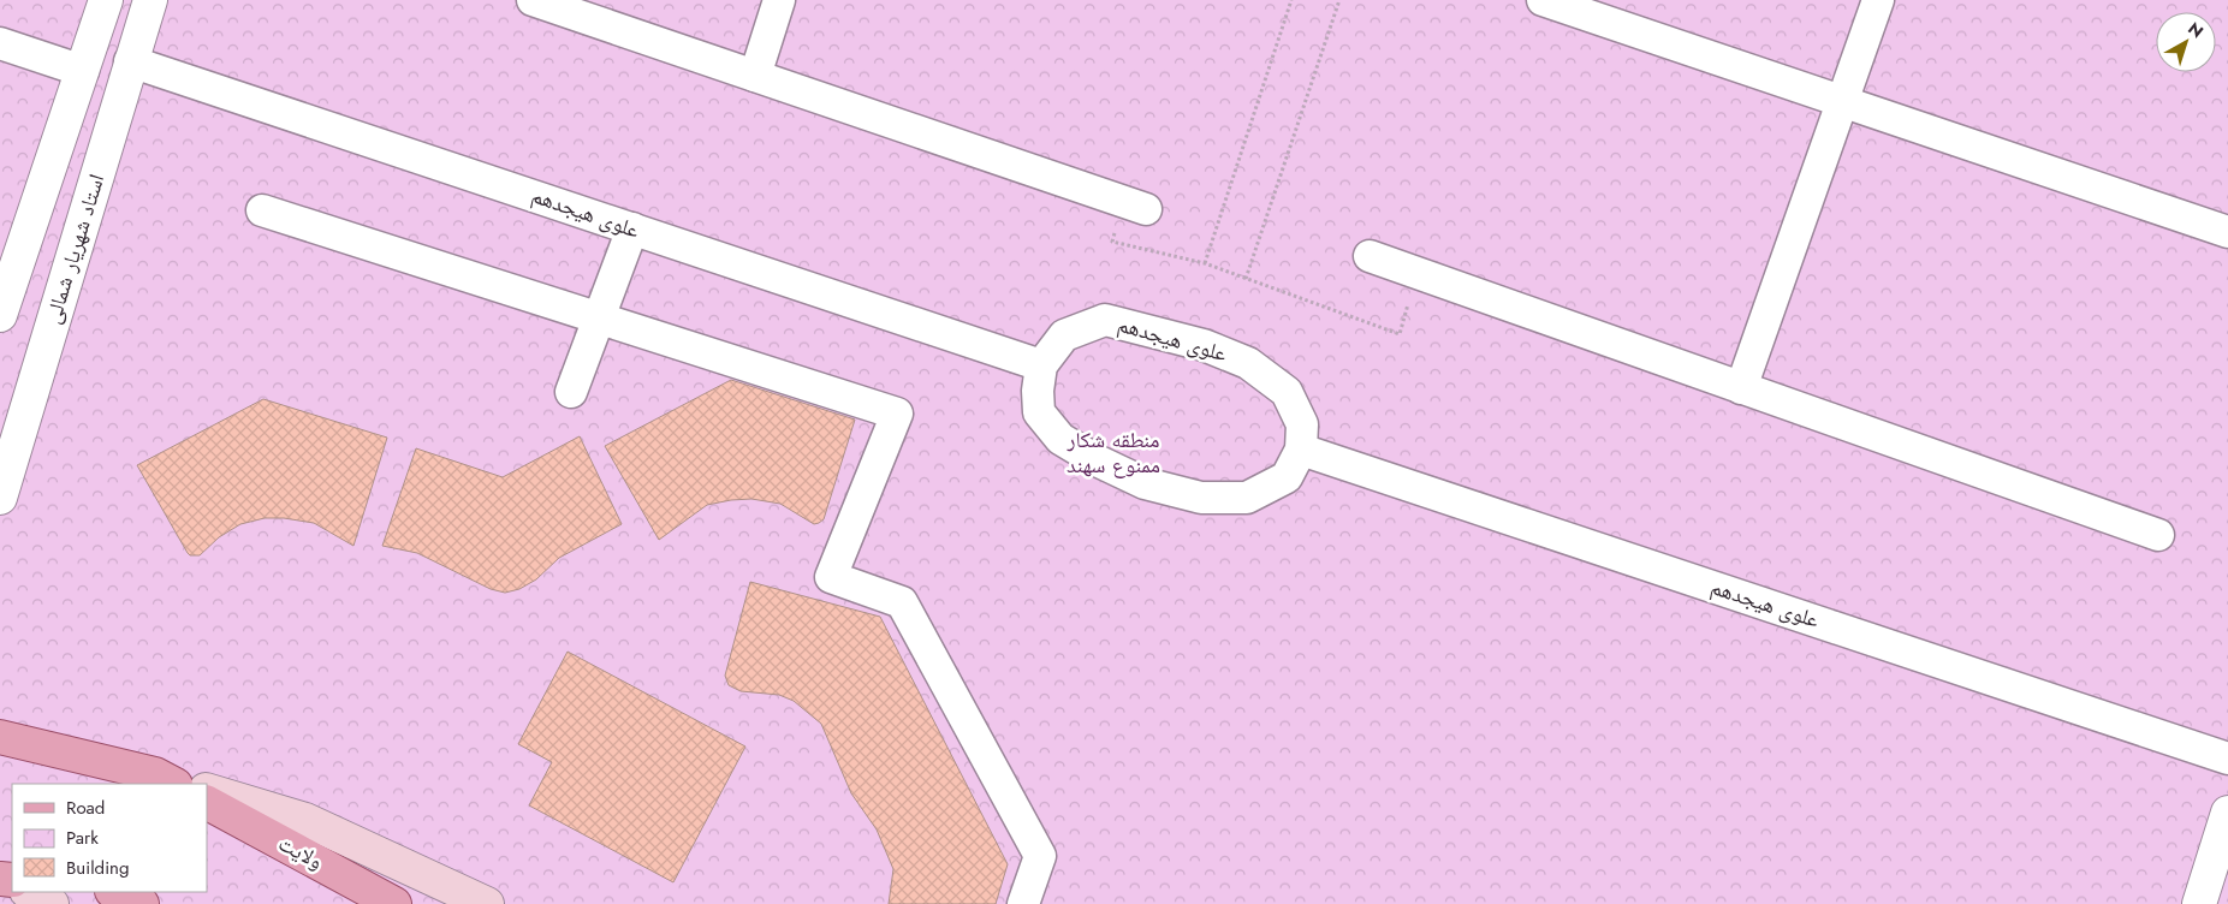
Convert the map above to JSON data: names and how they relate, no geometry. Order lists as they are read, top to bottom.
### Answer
{
  "streets": {
    "main road": ["ولایت"],
    "street": ["علوی هیجدهم", "استاد شهریار شمالی"]
  },
  "crossings": [
    ["علوی هیجدهم", "استاد شهریار شمالی"]
  ],
  "parks": ["منطقه شکار ممنوع سهند"],
  "legend": ["Road", "Park", "Building"],
  "north": "top right"
}
